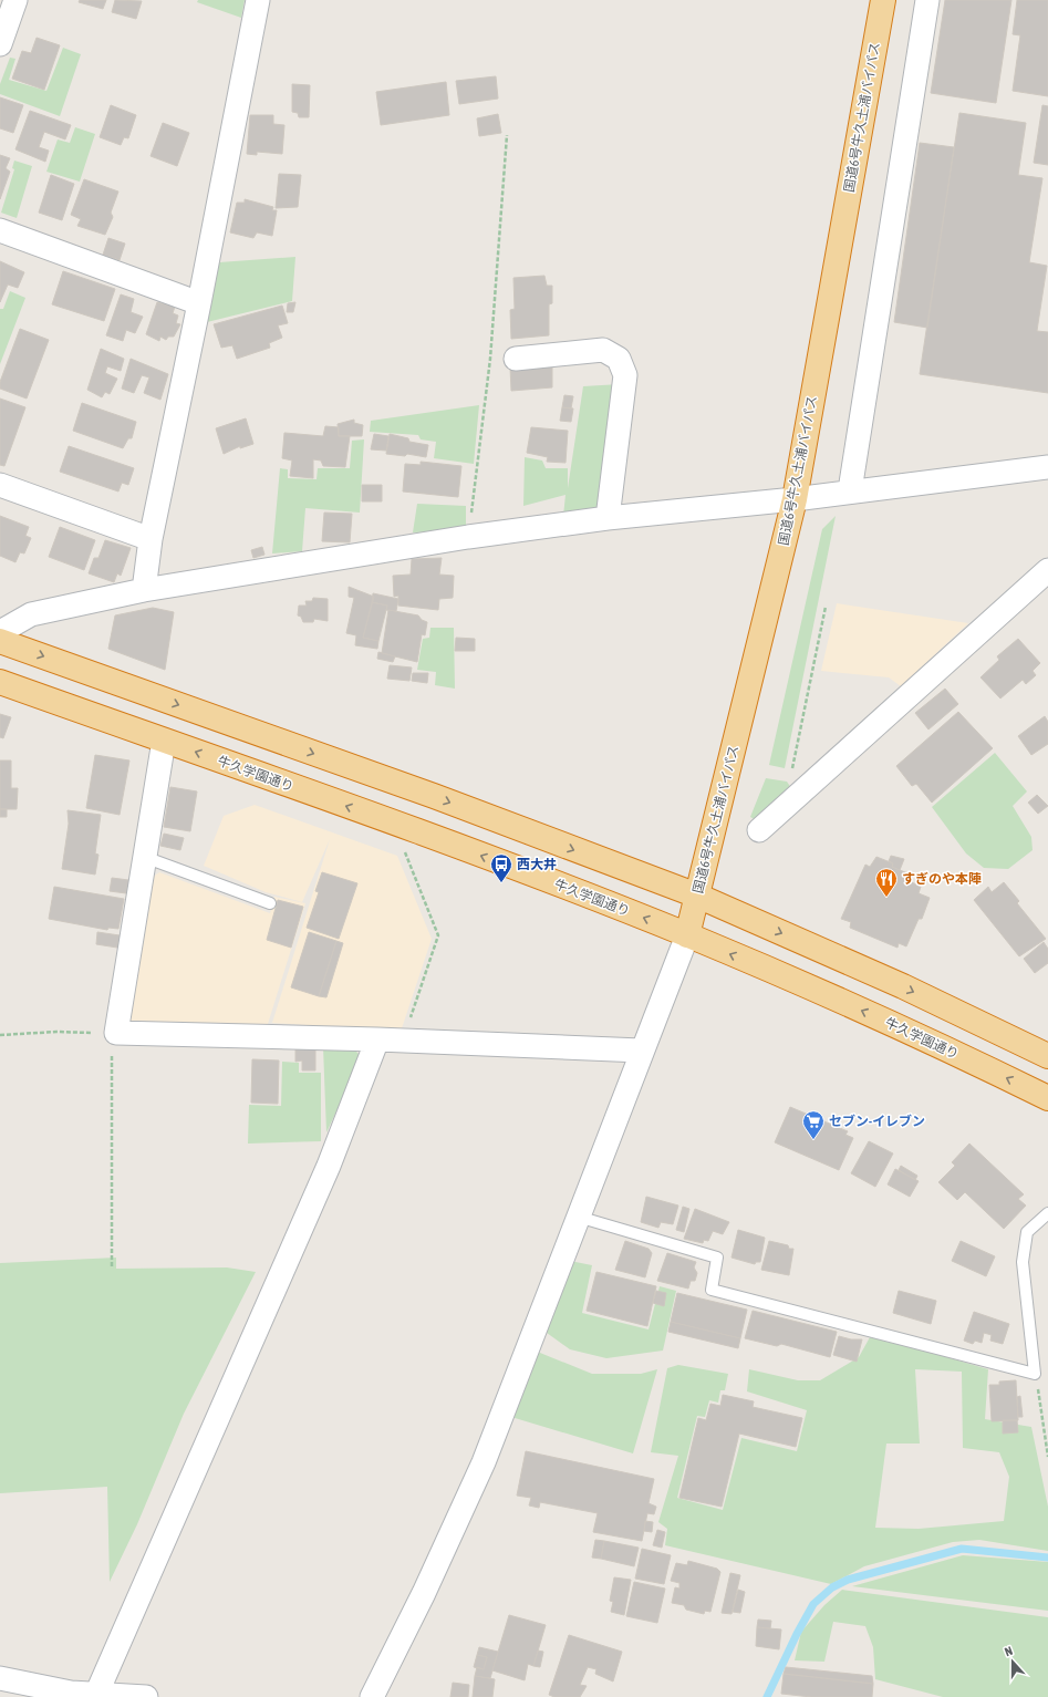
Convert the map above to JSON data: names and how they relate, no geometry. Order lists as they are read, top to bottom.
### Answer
{
  "streets": {
    "highway": ["国道6号牛久土浦バイパス", "牛久学園通り"]
  },
  "crossings": [
    ["国道6号牛久土浦バイパス", "牛久学園通り"]
  ],
  "places": {
    "bus stop": ["西大井"],
    "restaurant": ["すぎのや本陣"],
    "supermarket": ["セブン-イレブン"]
  },
  "north": "top"
}
